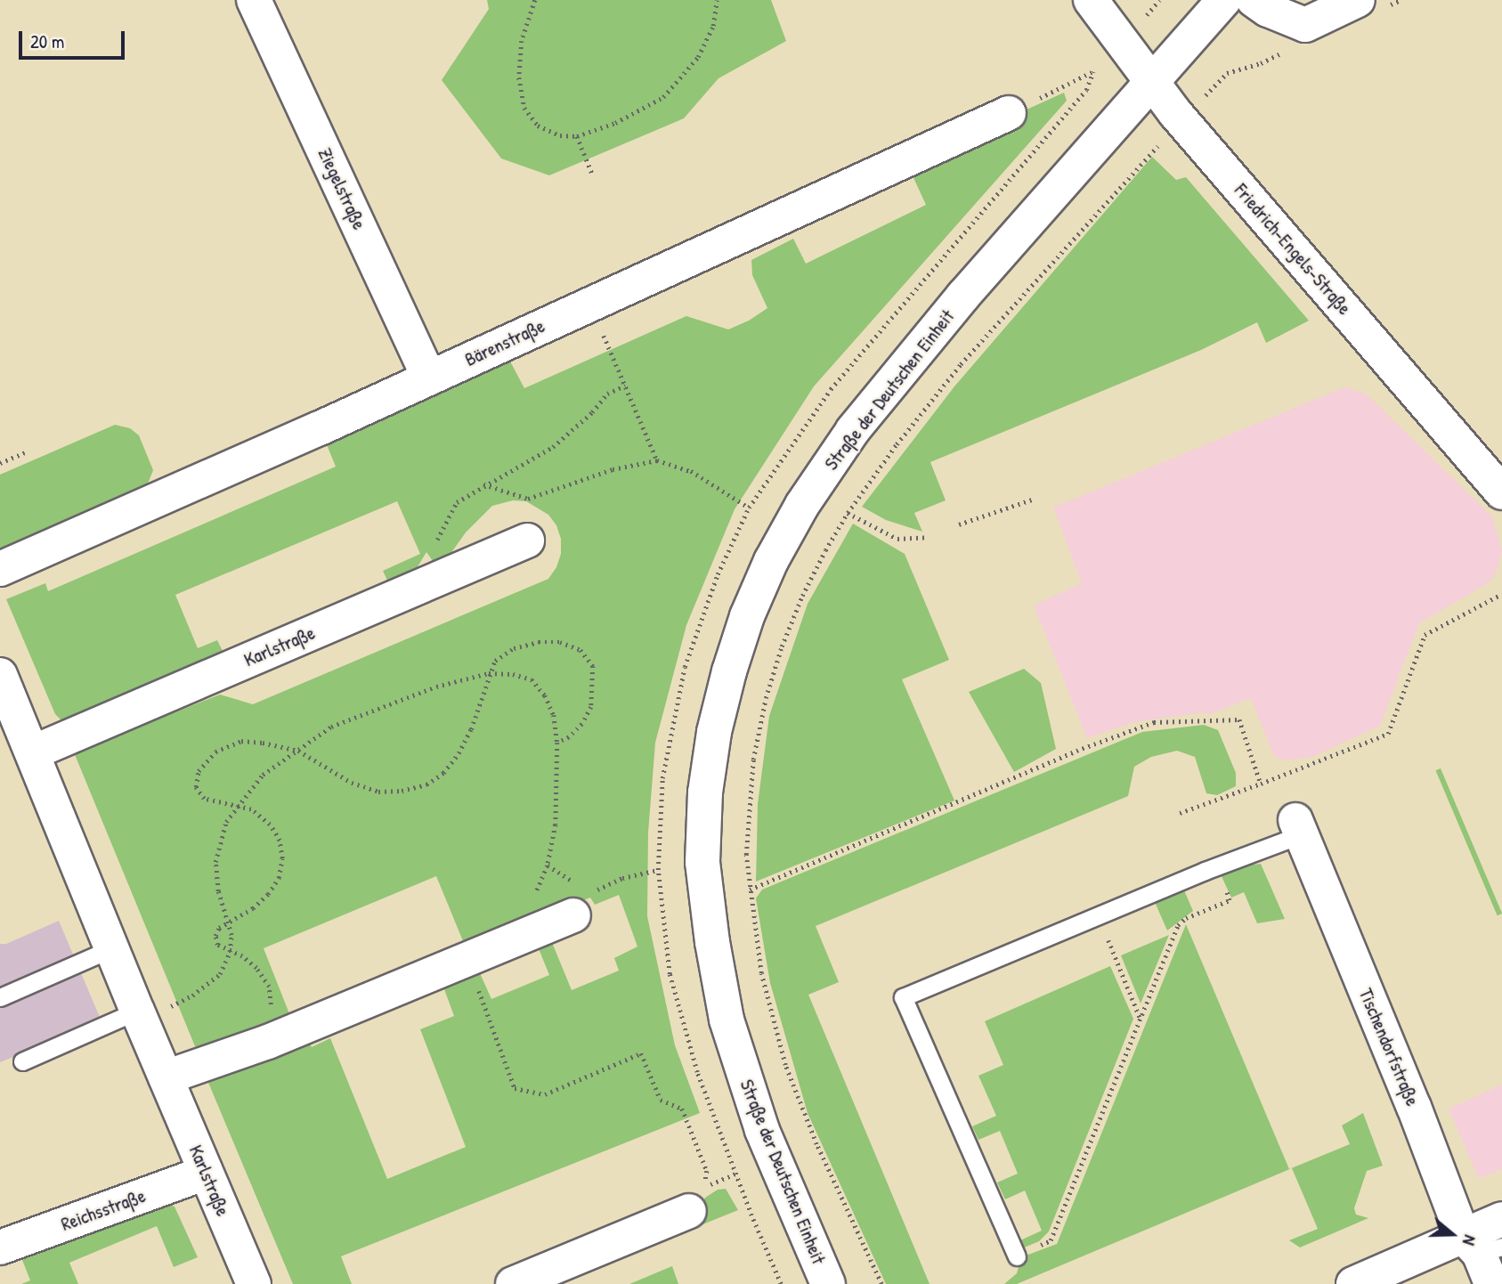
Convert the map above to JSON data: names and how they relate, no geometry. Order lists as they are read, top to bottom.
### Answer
{
  "streets": {
    "street": [
      "Ziegelstraße",
      "Friedrich-Engels-Straße",
      "Bärenstraße",
      "Straße der Deutschen Einheit",
      "Karlstraße",
      "Tischendorfstraße",
      "Reichsstraße"
    ]
  },
  "crossings": [
    ["Ziegelstraße", "Bärenstraße"],
    ["Friedrich-Engels-Straße", "Straße der Deutschen Einheit"],
    ["Karlstraße", "Reichsstraße"]
  ],
  "scale_bar": "20 m",
  "north": "right"
}
